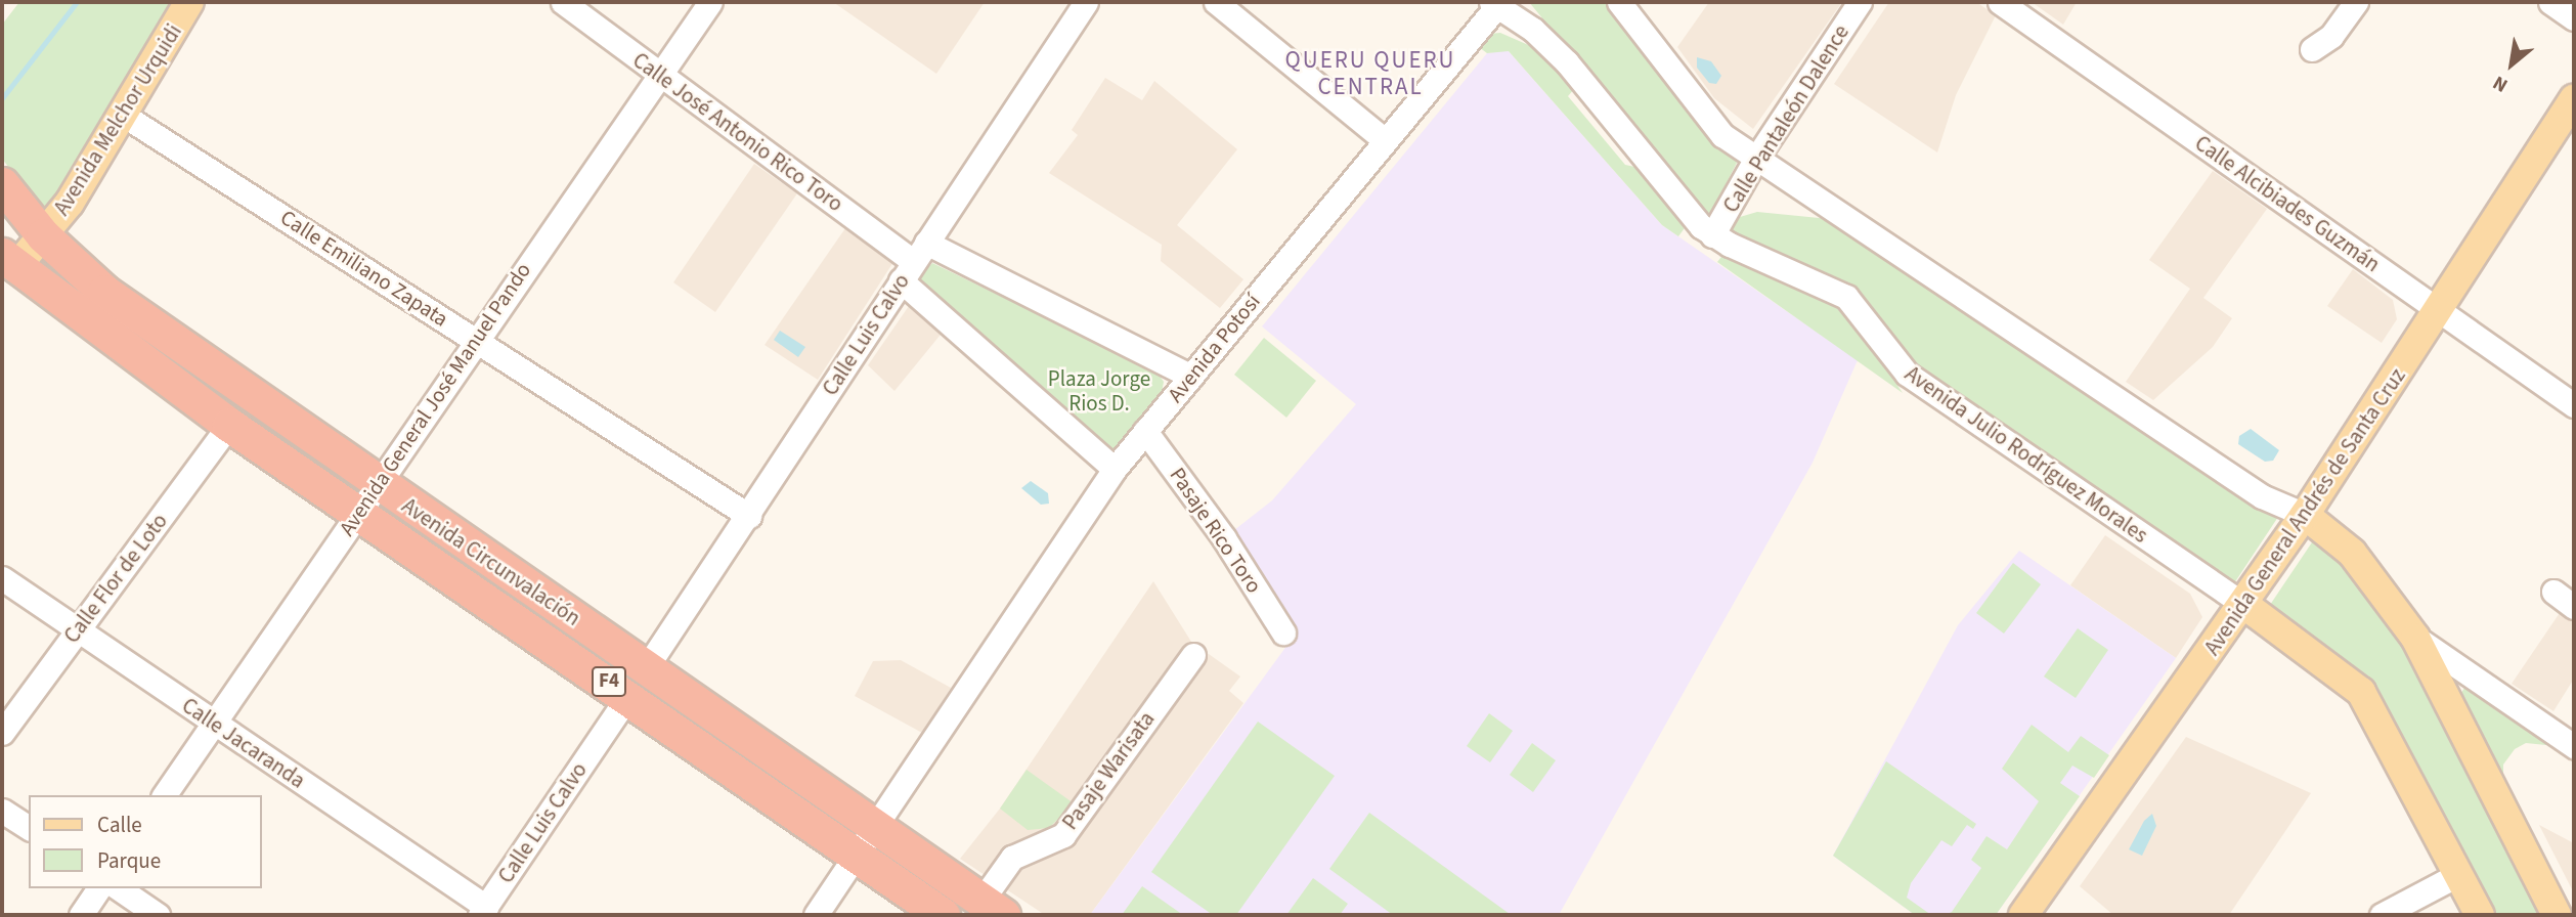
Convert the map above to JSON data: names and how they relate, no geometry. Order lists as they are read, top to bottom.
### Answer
{
  "streets": {
    "highway": ["Avenida Circunvalación", "F4"],
    "main road": ["Avenida Melchor Urquidi", "Avenida Julio Rodríguez Morales", "Avenida General Andrés de Santa Cruz"],
    "street": [
      "Calle Pantaleón Dalence",
      "Calle José Antonio Rico Toro",
      "Calle Alcibiades Guzmán",
      "Calle Emiliano Zapata",
      "Calle Luis Calvo",
      "Avenida Potosí",
      "Avenida General José Manuel Pando",
      "Pasaje Rico Toro",
      "Calle Flor de Loto",
      "Calle Jacaranda",
      "Pasaje Warisata"
    ]
  },
  "crossings": [
    ["Calle Pantaleón Dalence", "Avenida Julio Rodríguez Morales"],
    ["Avenida Melchor Urquidi", "Calle Emiliano Zapata"],
    ["Avenida Melchor Urquidi", "Avenida Circunvalación"],
    ["Calle José Antonio Rico Toro", "Calle Luis Calvo"],
    ["Calle José Antonio Rico Toro", "Avenida Potosí"],
    ["Calle José Antonio Rico Toro", "Avenida General José Manuel Pando"],
    ["Calle Alcibiades Guzmán", "Avenida General Andrés de Santa Cruz"],
    ["Calle Emiliano Zapata", "Calle Luis Calvo"],
    ["Calle Emiliano Zapata", "Avenida General José Manuel Pando"],
    ["Calle Luis Calvo", "Avenida Circunvalación"],
    ["Calle Luis Calvo", "Calle Jacaranda"],
    ["Avenida Potosí", "Avenida Julio Rodríguez Morales"],
    ["Avenida Potosí", "Pasaje Rico Toro"],
    ["Avenida Potosí", "Avenida Circunvalación"],
    ["Avenida General José Manuel Pando", "Avenida Circunvalación"],
    ["Avenida General José Manuel Pando", "Calle Jacaranda"],
    ["Avenida Julio Rodríguez Morales", "Avenida General Andrés de Santa Cruz"],
    ["Avenida Circunvalación", "Calle Flor de Loto"],
    ["Avenida Circunvalación", "Pasaje Warisata"],
    ["Calle Flor de Loto", "Calle Jacaranda"]
  ],
  "districts": ["QUERU QUERU CENTRAL"],
  "parks": ["Plaza Jorge Rios D."],
  "legend": ["Calle", "Parque"],
  "north": "bottom left"
}
